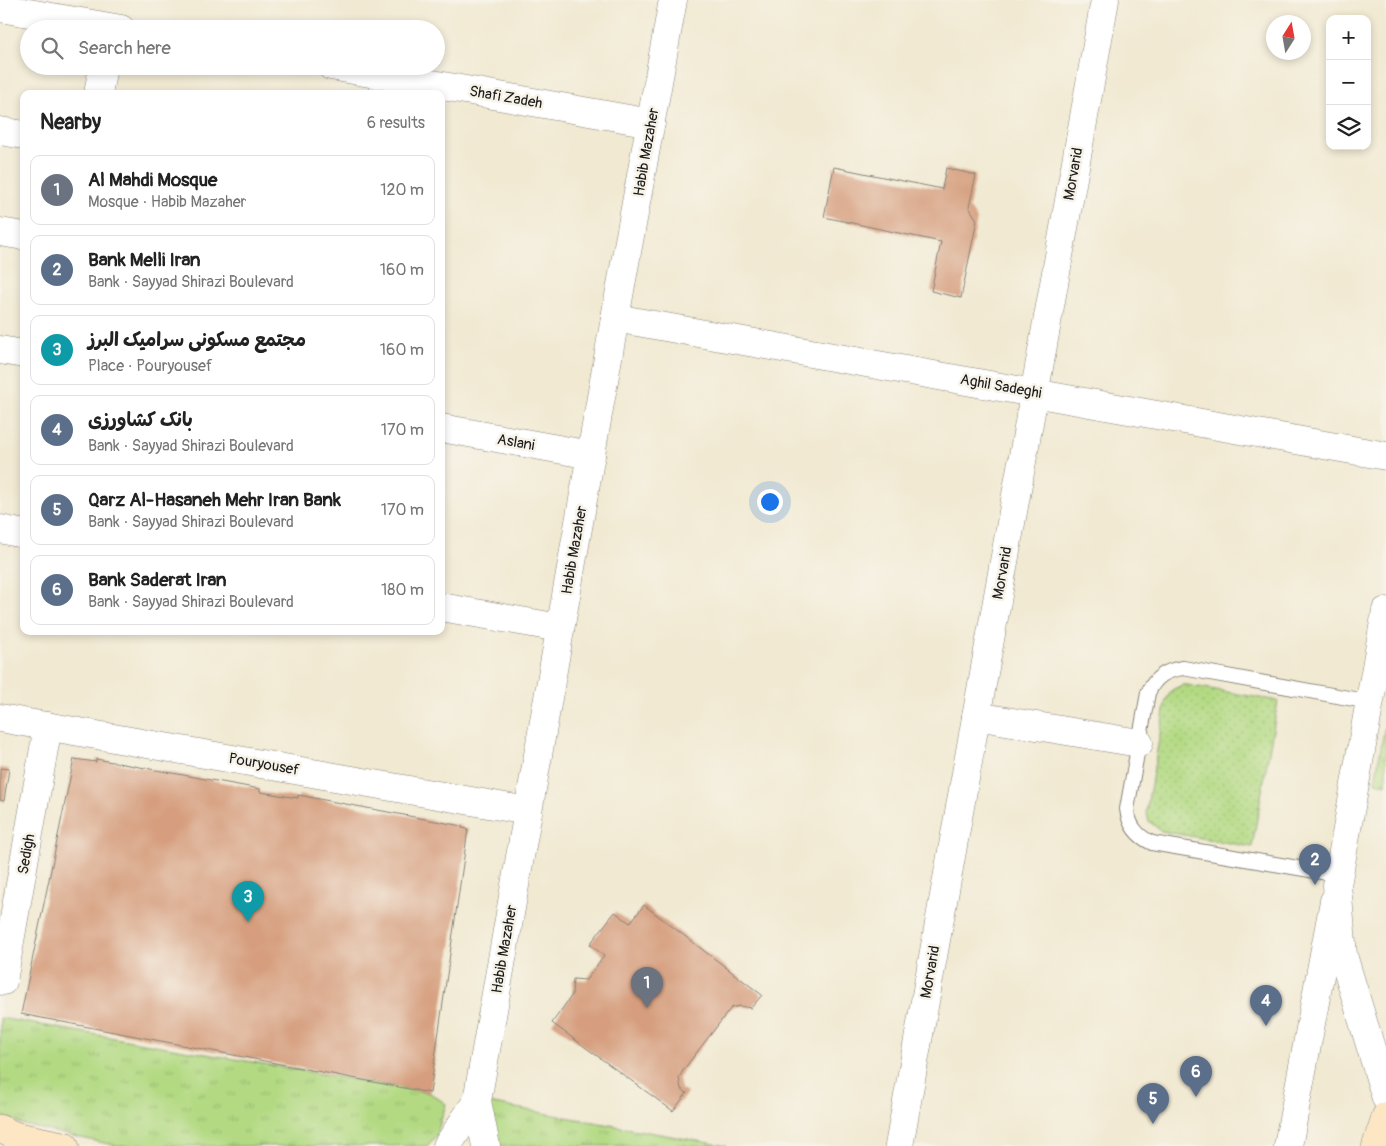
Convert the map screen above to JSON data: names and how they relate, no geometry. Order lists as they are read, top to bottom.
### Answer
{
  "streets": {
    "street": [
      "Shafi Zadeh",
      "Habib Mazaher",
      "Morvarid",
      "Aghil Sadeghi",
      "Aslani",
      "Pouryousef",
      "Sedigh"
    ]
  },
  "crossings": [
    ["Shafi Zadeh", "Habib Mazaher"],
    ["Habib Mazaher", "Aghil Sadeghi"],
    ["Habib Mazaher", "Aslani"],
    ["Habib Mazaher", "Pouryousef"],
    ["Morvarid", "Aghil Sadeghi"],
    ["Pouryousef", "Sedigh"]
  ],
  "north": "top",
  "page": {
    "map_buttons": ["+", "−"],
    "search": "Search here",
    "heading": ["Nearby", "6 results"],
    "list": [
      {
        "mark": "1",
        "name": "Al Mahdi Mosque",
        "note": "Mosque · Habib Mazaher",
        "value": "120 m"
      },
      {
        "mark": "2",
        "name": "Bank Melli Iran",
        "note": "Bank · Sayyad Shirazi Boulevard",
        "value": "160 m"
      },
      {
        "mark": "3",
        "name": "مجتمع مسکونی سرامیک البرز",
        "note": "Place · Pouryousef",
        "value": "160 m"
      },
      {
        "mark": "4",
        "name": "بانک کشاورزی",
        "note": "Bank · Sayyad Shirazi Boulevard",
        "value": "170 m"
      },
      {
        "mark": "5",
        "name": "Qarz Al-Hasaneh Mehr Iran Bank",
        "note": "Bank · Sayyad Shirazi Boulevard",
        "value": "170 m"
      },
      {
        "mark": "6",
        "name": "Bank Saderat Iran",
        "note": "Bank · Sayyad Shirazi Boulevard",
        "value": "180 m"
      }
    ],
    "pins": [
      "2",
      "3",
      "1",
      "4",
      "6",
      "5"
    ]
  }
}
